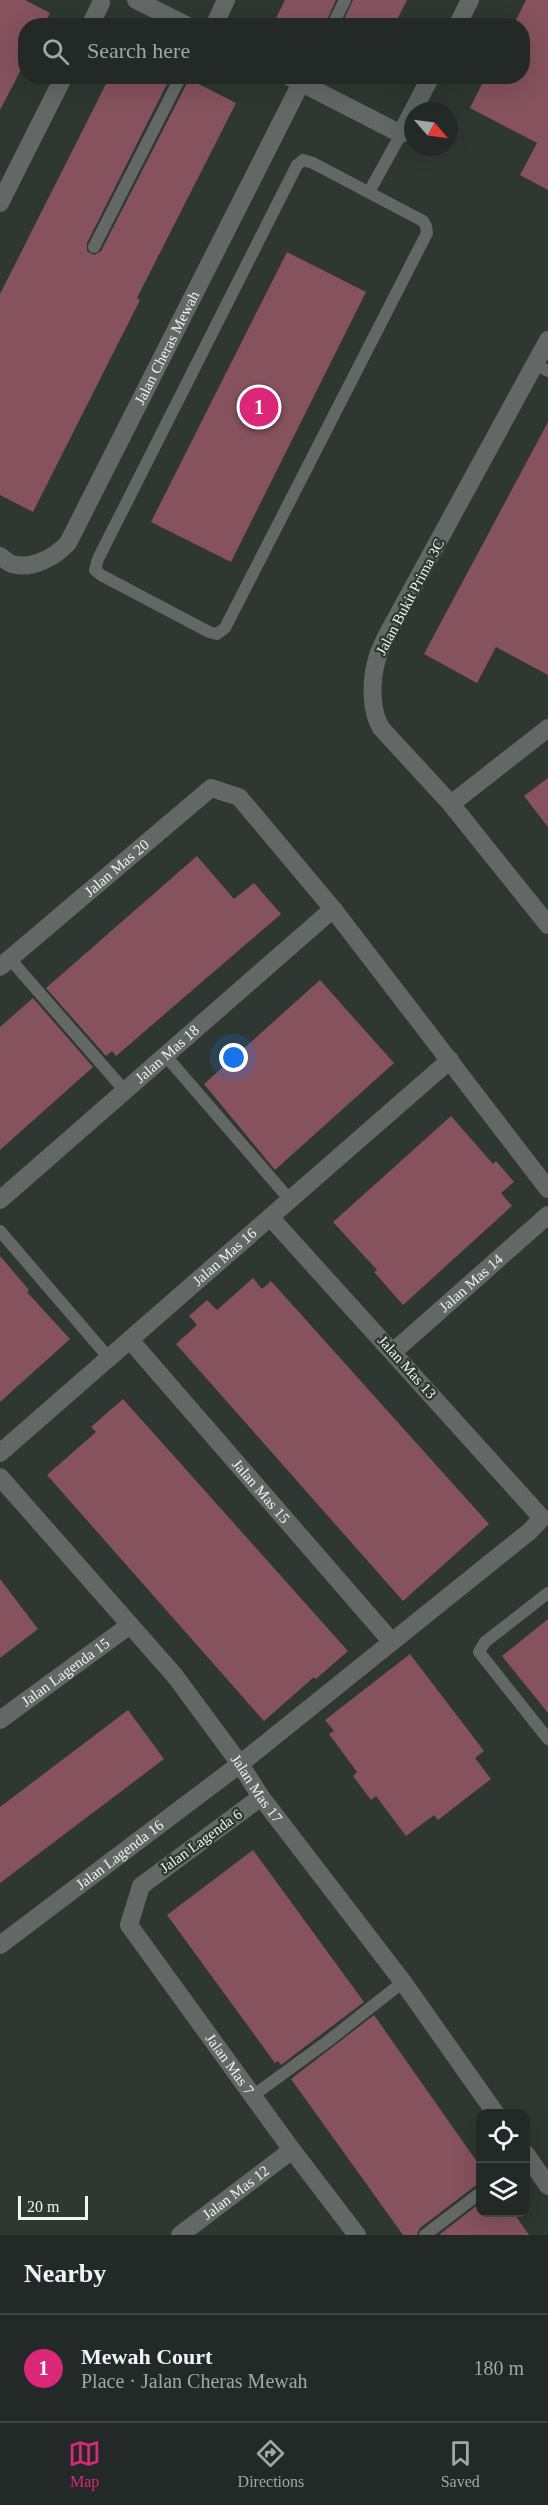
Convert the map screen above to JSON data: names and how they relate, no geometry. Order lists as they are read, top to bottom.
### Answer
{
  "streets": {
    "street": [
      "Jalan Cheras Mewah",
      "Jalan Bukit Prima 3C",
      "Jalan Mas 20",
      "Jalan Mas 18",
      "Jalan Mas 16",
      "Jalan Mas 14",
      "Jalan Mas 13",
      "Jalan Mas 15",
      "Jalan Lagenda 15",
      "Jalan Mas 17",
      "Jalan Lagenda 6",
      "Jalan Lagenda 16",
      "Jalan Mas 7",
      "Jalan Mas 12"
    ]
  },
  "crossings": [
    ["Jalan Mas 20", "Jalan Mas 18"],
    ["Jalan Mas 16", "Jalan Mas 13"],
    ["Jalan Mas 16", "Jalan Mas 15"],
    ["Jalan Mas 14", "Jalan Mas 13"],
    ["Jalan Mas 13", "Jalan Lagenda 16"],
    ["Jalan Mas 15", "Jalan Lagenda 16"],
    ["Jalan Lagenda 15", "Jalan Mas 17"],
    ["Jalan Mas 17", "Jalan Lagenda 6"],
    ["Jalan Mas 17", "Jalan Lagenda 16"],
    ["Jalan Lagenda 6", "Jalan Mas 7"],
    ["Jalan Mas 7", "Jalan Mas 12"]
  ],
  "scale_bar": "20 m",
  "north": "bottom right",
  "page": {
    "search": "Search here",
    "pins": "1",
    "scale": "20 m",
    "heading": "Nearby",
    "list": [
      {
        "mark": "1",
        "name": "Mewah Court",
        "note": "Place · Jalan Cheras Mewah",
        "value": "180 m"
      }
    ],
    "nav": ["Map", "Directions", "Saved"]
  }
}
